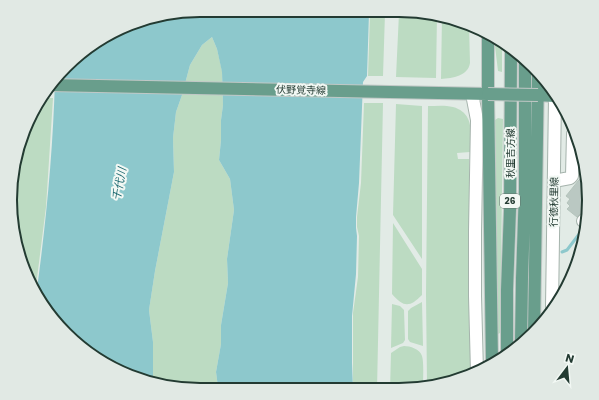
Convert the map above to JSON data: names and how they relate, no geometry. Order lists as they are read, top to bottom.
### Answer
{
  "streets": {
    "main road": ["伏野覚寺線", "秋里吉方線", "26"],
    "street": ["行徳秋里線"]
  },
  "crossings": [
    ["伏野覚寺線", "行徳秋里線"]
  ],
  "water": ["千代川"],
  "north": "top"
}
